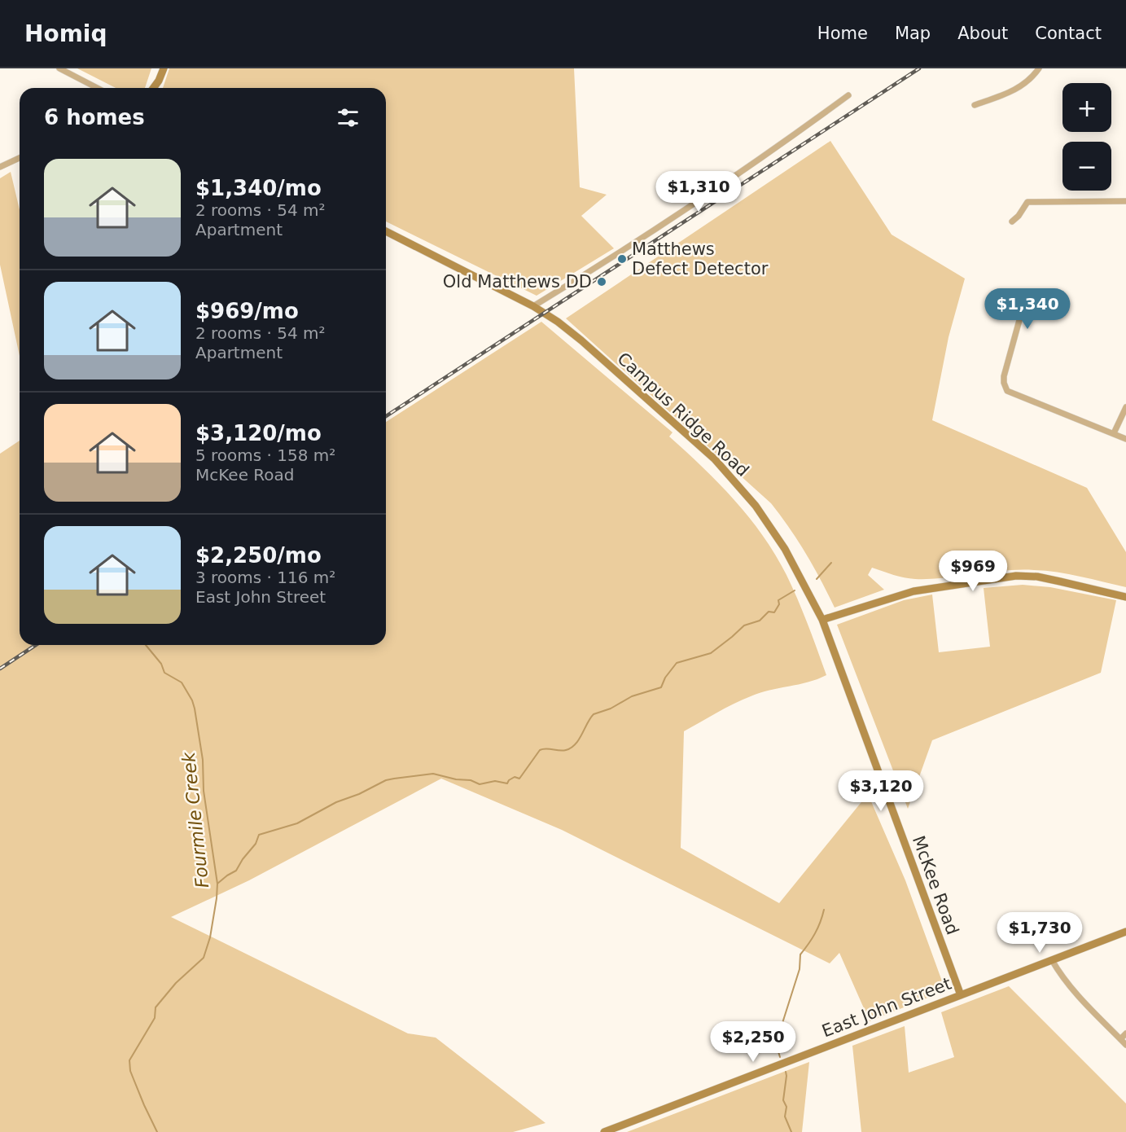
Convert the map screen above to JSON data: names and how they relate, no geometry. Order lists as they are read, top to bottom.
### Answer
{
  "streets": {
    "street": ["Campus Ridge Road", "McKee Road", "East John Street"]
  },
  "crossings": [
    ["Campus Ridge Road", "McKee Road"],
    ["McKee Road", "East John Street"]
  ],
  "water": ["Fourmile Creek"],
  "places": ["Matthews Defect Detector", "Old Matthews DD"],
  "page": {
    "header": "Homiq",
    "nav": [
      "Home",
      "Map",
      "About",
      "Contact"
    ],
    "map_buttons": ["+", "−"],
    "heading": "6 homes",
    "list": [
      {
        "name": "$1,340/mo",
        "note": "2 rooms · 54 m² · Apartment"
      },
      {
        "name": "$969/mo",
        "note": "2 rooms · 54 m² · Apartment"
      },
      {
        "name": "$3,120/mo",
        "note": "5 rooms · 158 m² · McKee Road"
      },
      {
        "name": "$2,250/mo",
        "note": "3 rooms · 116 m² · East John Street"
      }
    ],
    "price": [
      "$1,310",
      "$1,340",
      "$969",
      "$3,120",
      "$1,730",
      "$2,250"
    ]
  }
}
